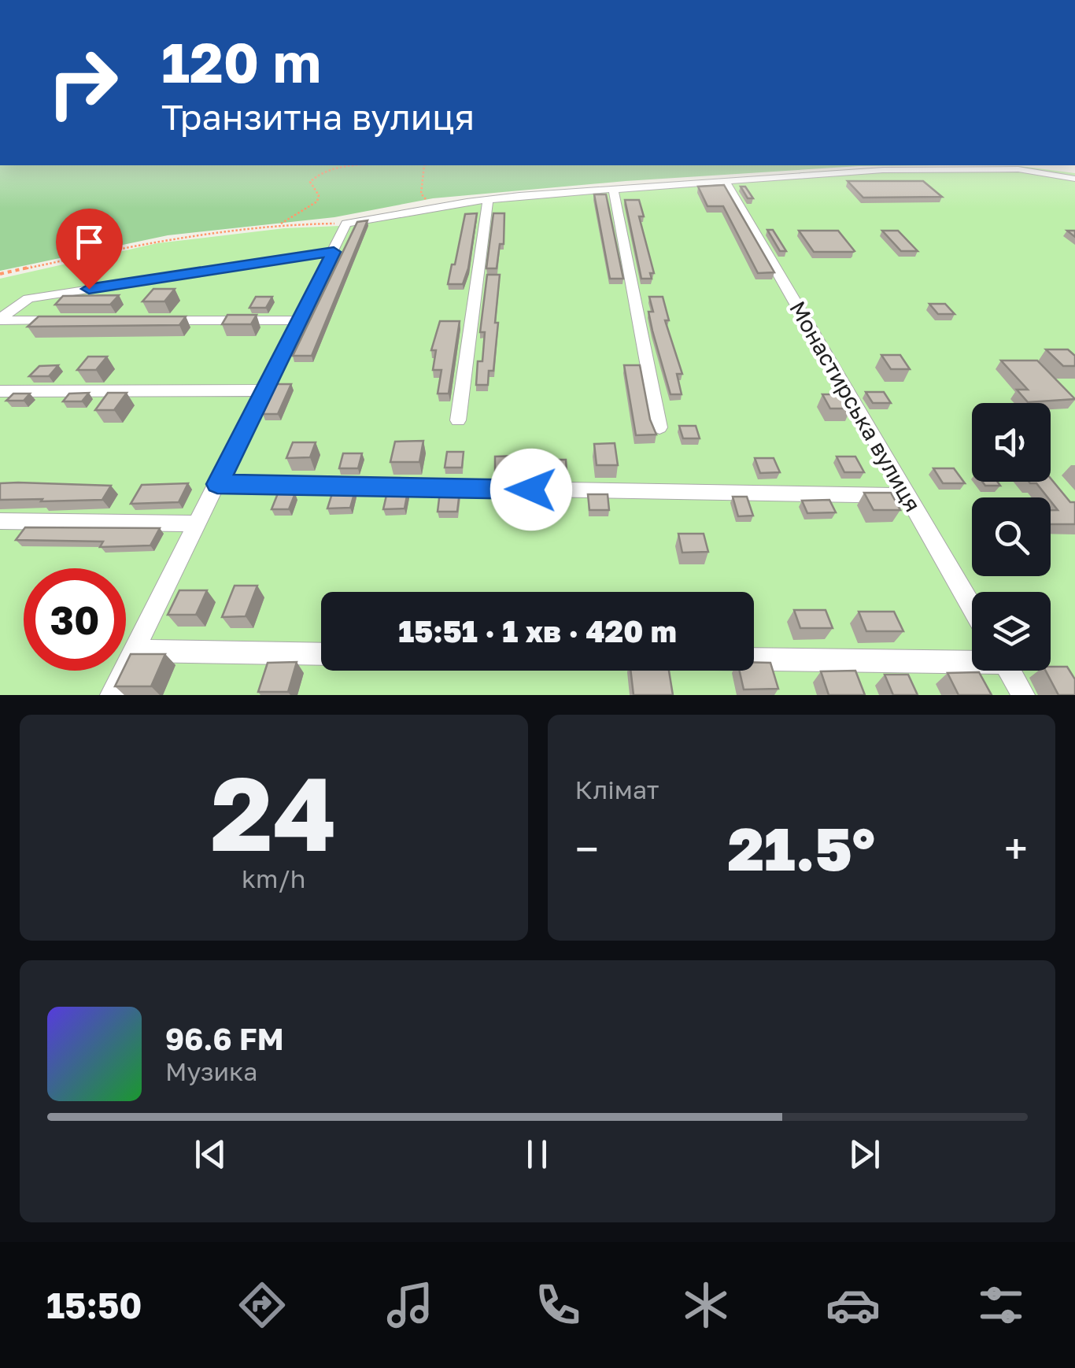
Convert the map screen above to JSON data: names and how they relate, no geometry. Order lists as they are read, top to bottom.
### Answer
{
  "streets": {
    "street": ["Монастирська вулиця"]
  },
  "page": {
    "turn": ["120 m", "Транзитна вулиця"],
    "limit": "30",
    "trip": "15:51 · 1 хв · 420 m",
    "tile": [
      ["24", "km/h"],
      "Клімат"
    ],
    "heat": ["−", "21.5°", "+"],
    "song": ["96.6 FM", "Музика"],
    "tabs": "15:50"
  }
}
